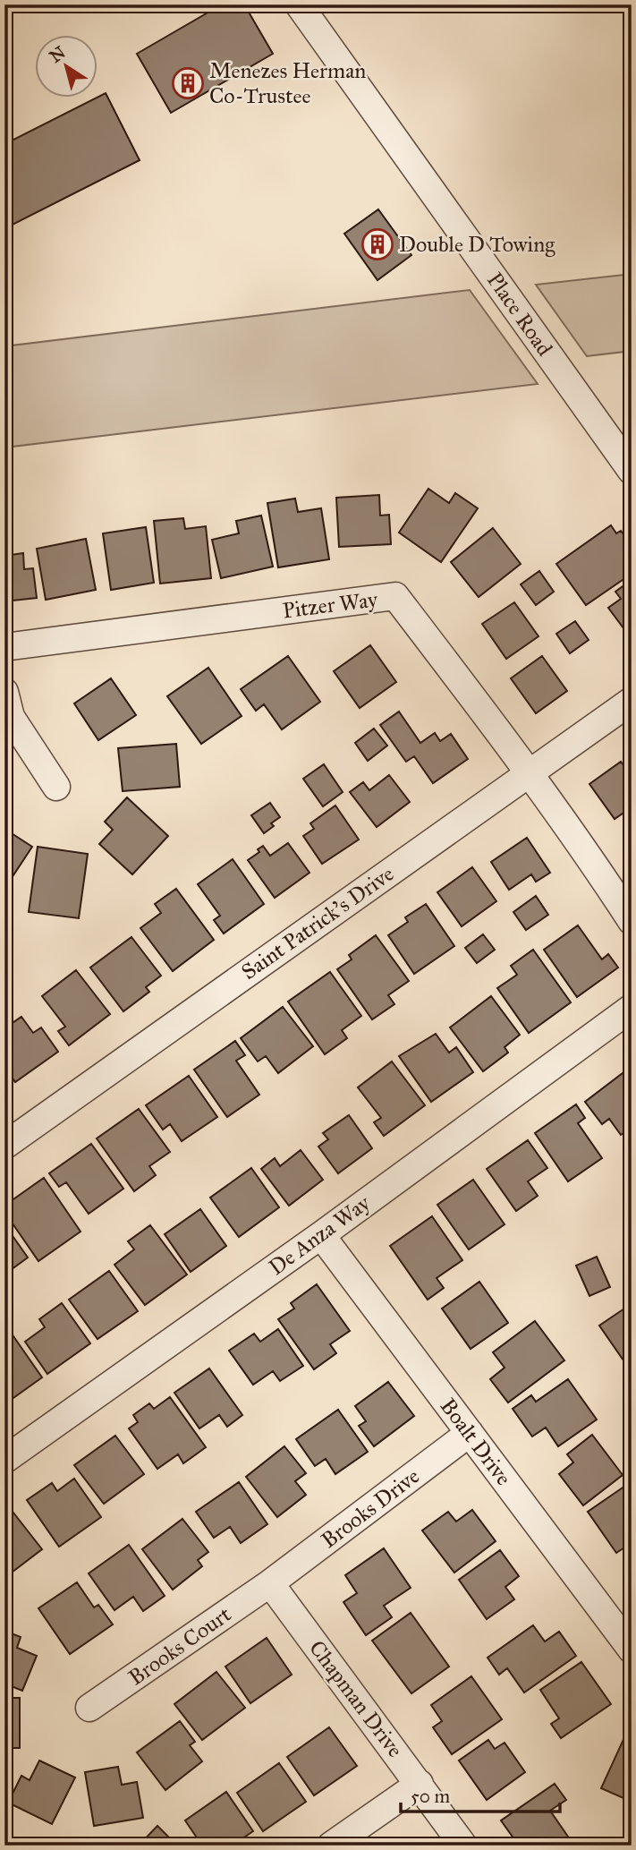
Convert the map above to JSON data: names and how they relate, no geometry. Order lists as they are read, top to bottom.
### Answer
{
  "streets": {
    "street": [
      "Place Road",
      "Pitzer Way",
      "Saint Patrick's Drive",
      "De Anza Way",
      "Boalt Drive",
      "Brooks Drive",
      "Brooks Court",
      "Chapman Drive"
    ]
  },
  "crossings": [
    ["Pitzer Way", "Saint Patrick's Drive"],
    ["De Anza Way", "Boalt Drive"],
    ["Boalt Drive", "Brooks Drive"],
    ["Brooks Drive", "Brooks Court"],
    ["Brooks Drive", "Chapman Drive"],
    ["Brooks Court", "Chapman Drive"]
  ],
  "places": {
    "building": ["Menezes Herman Co-Trustee", "Double D Towing"]
  },
  "scale_bar": "50 m",
  "north": "top left"
}
